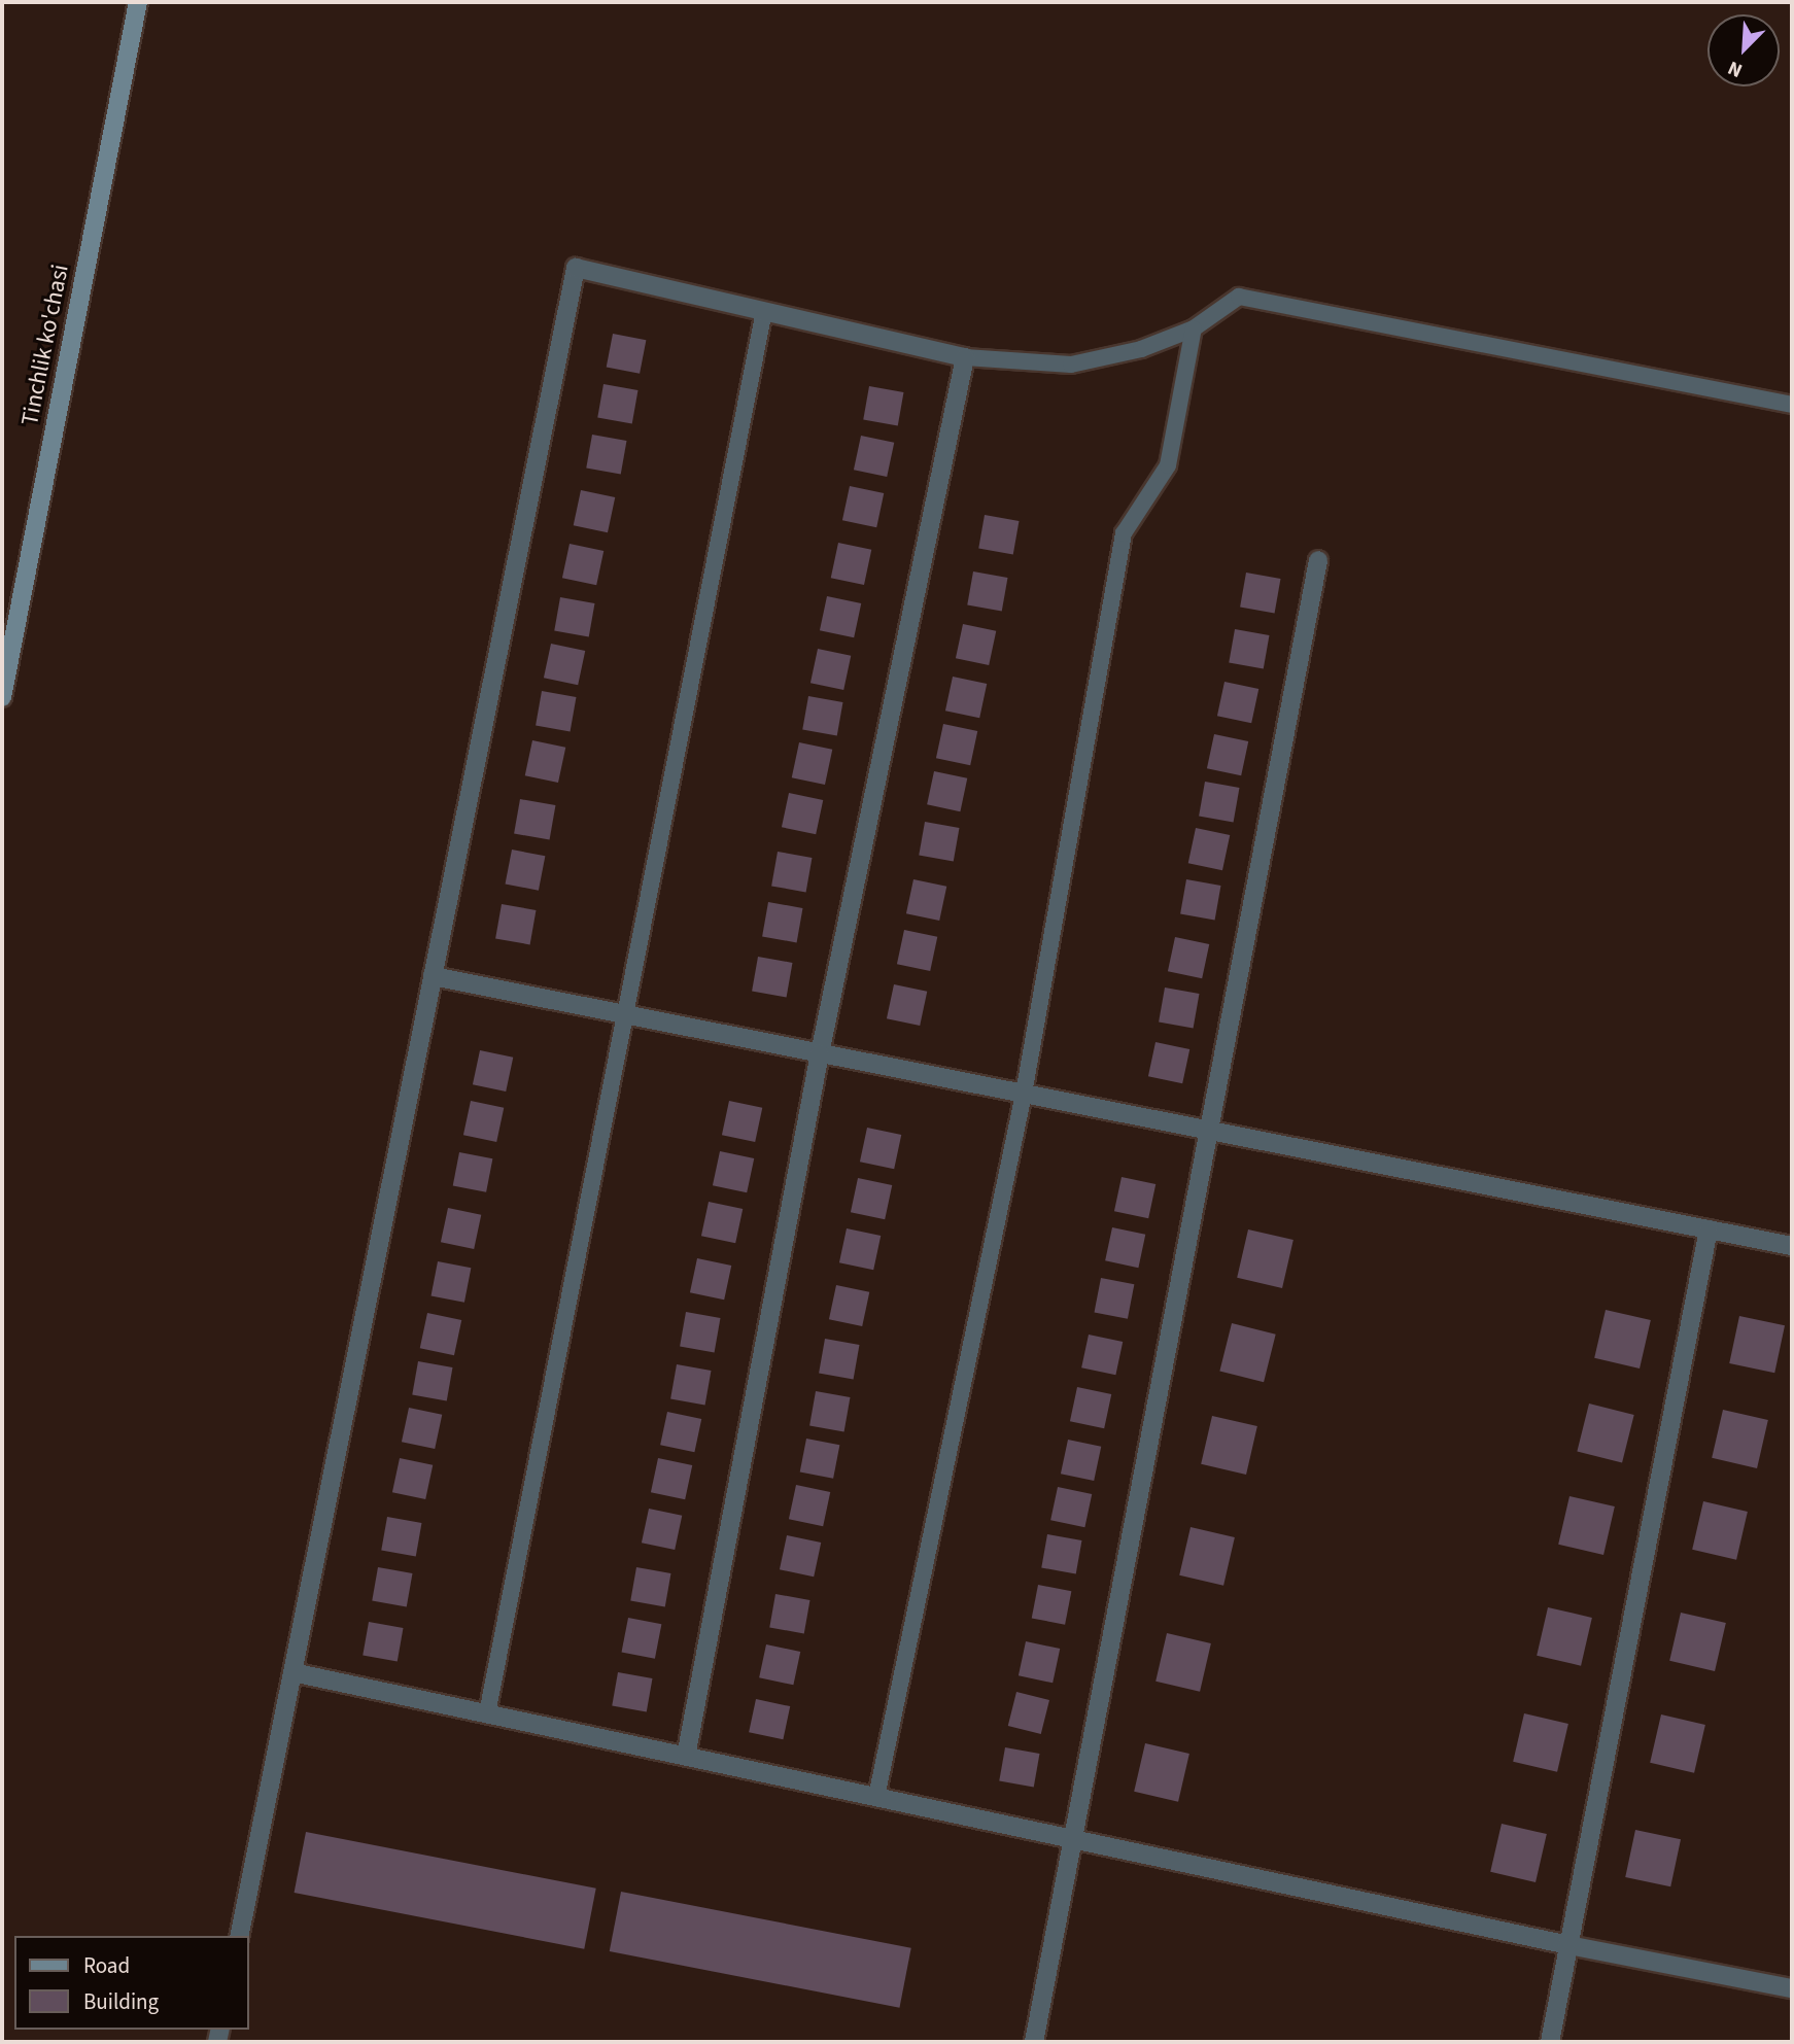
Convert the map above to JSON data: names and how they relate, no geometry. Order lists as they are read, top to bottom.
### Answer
{
  "streets": {
    "main road": ["Tinchlik ko'chasi"]
  },
  "legend": ["Road", "Building"],
  "north": "bottom left"
}
